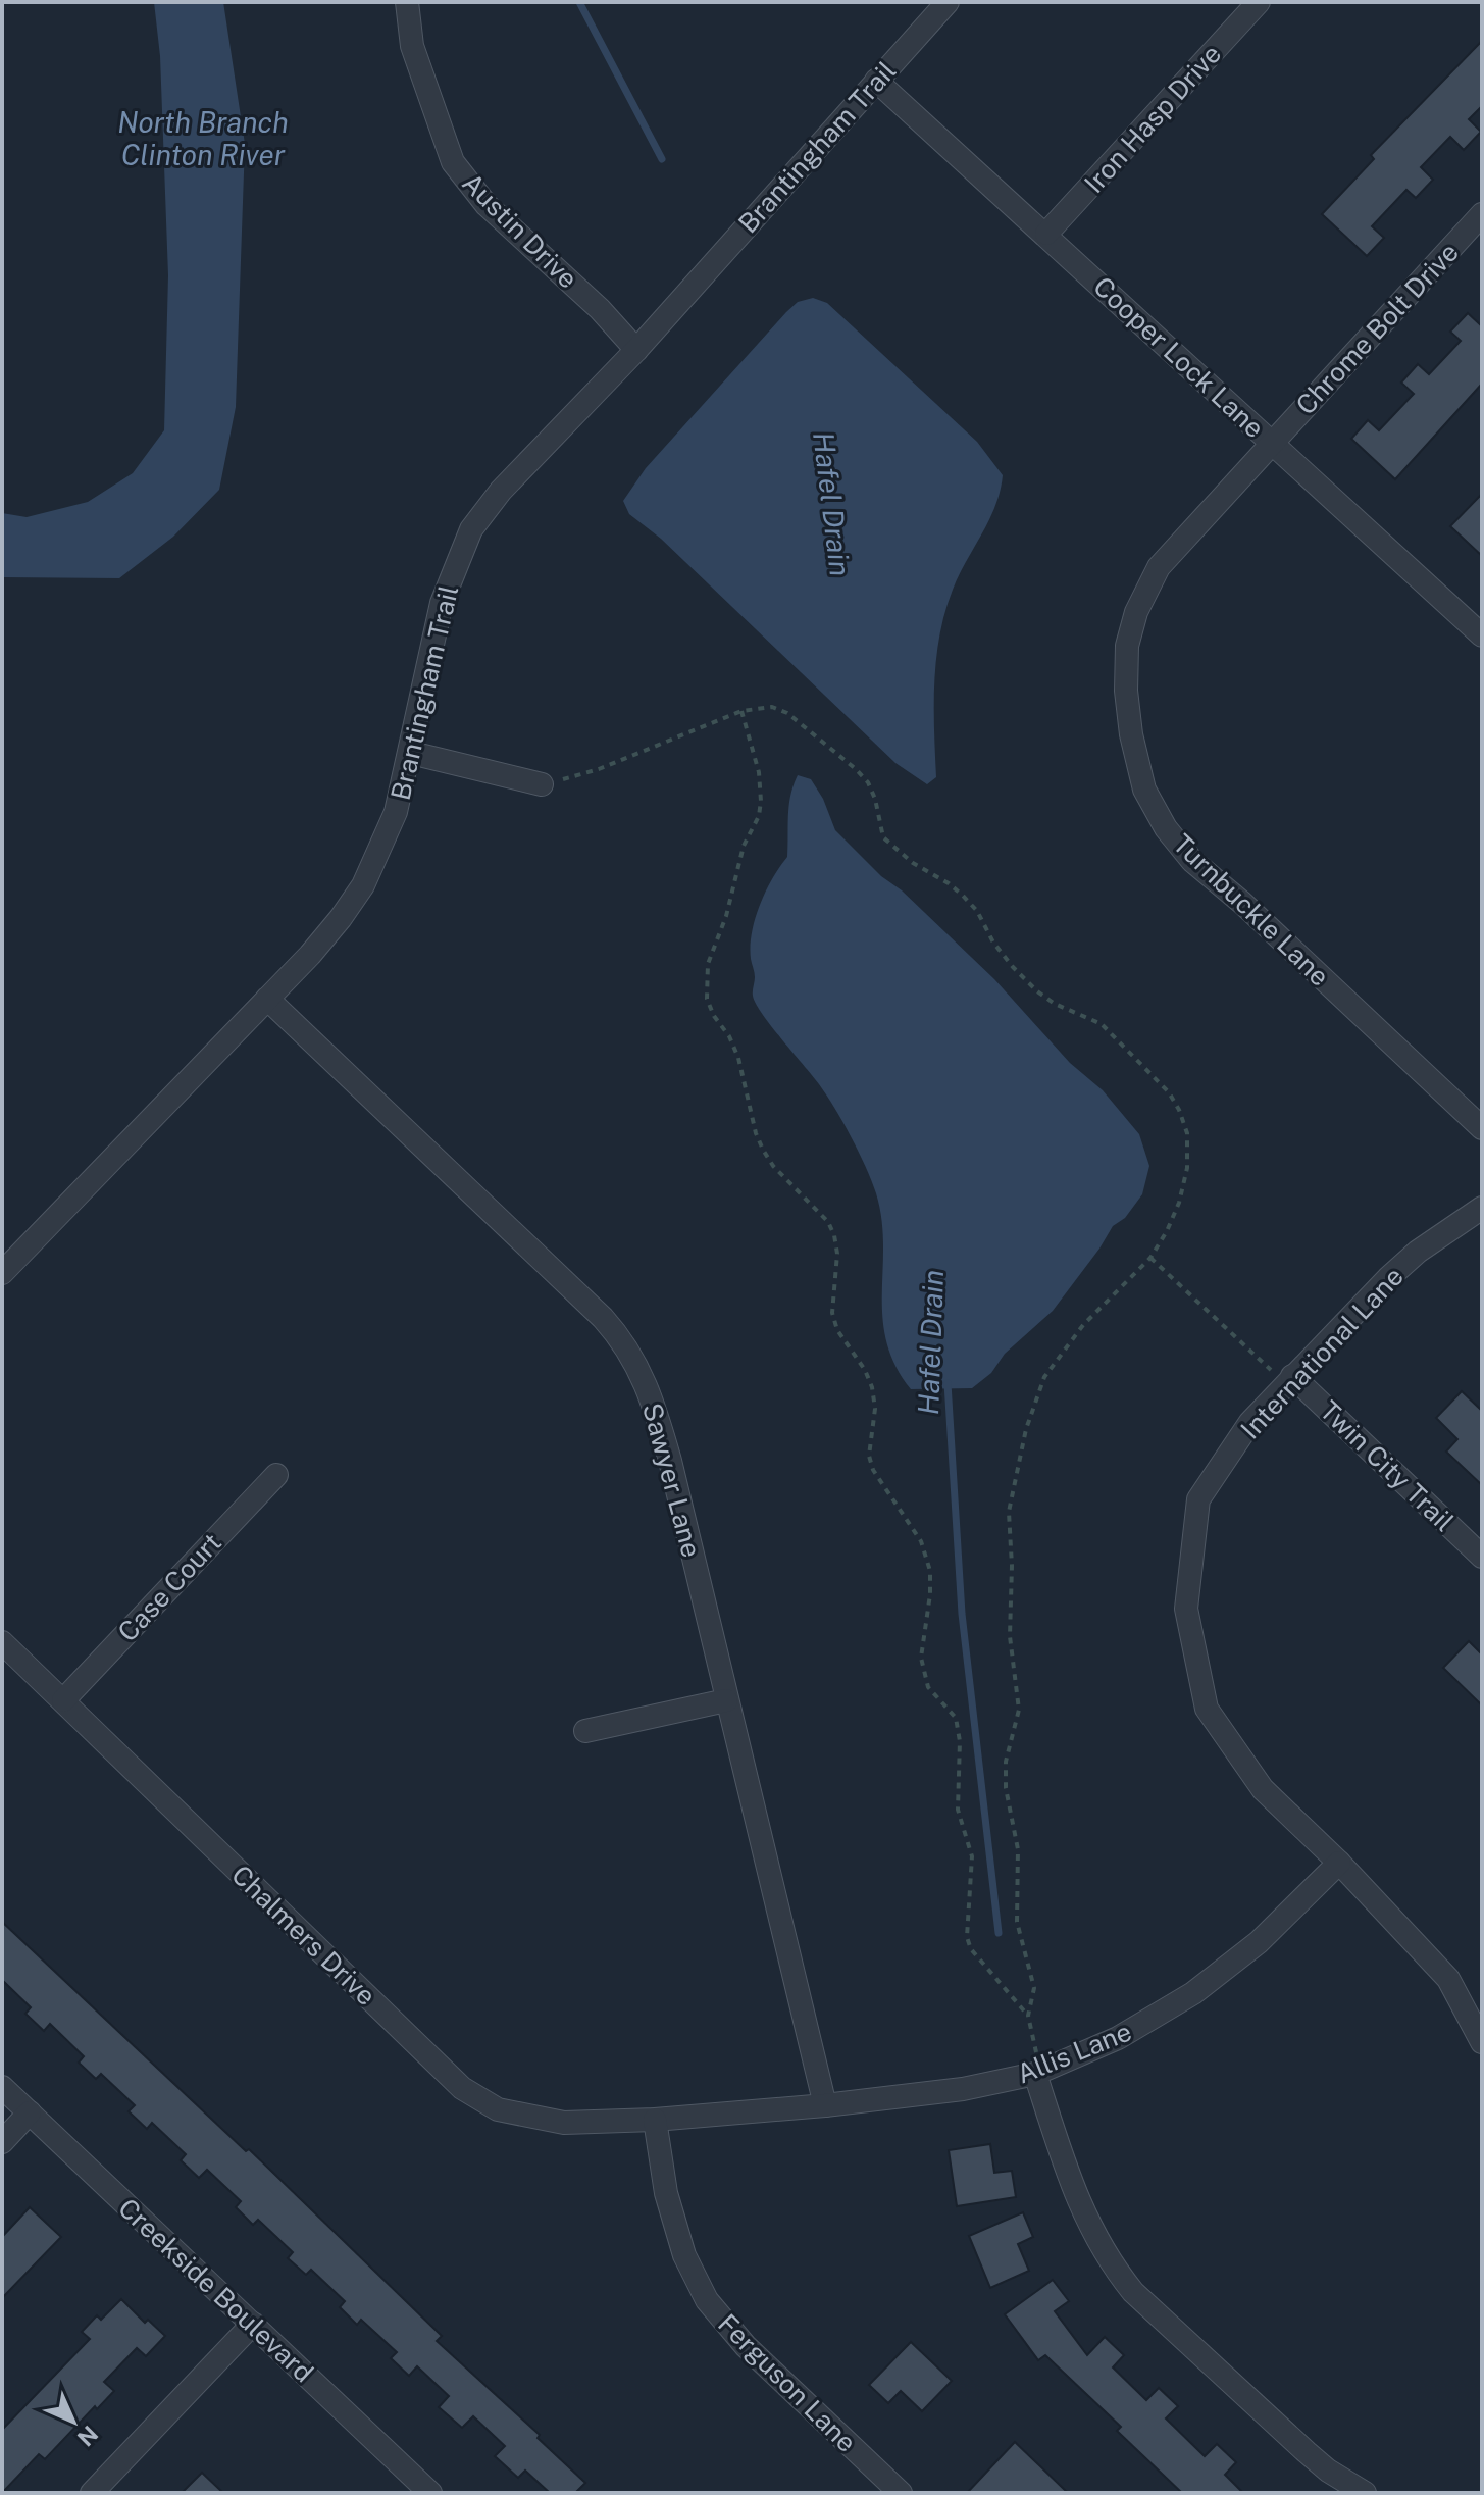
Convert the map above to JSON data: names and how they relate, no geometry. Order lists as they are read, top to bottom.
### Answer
{
  "streets": {
    "street": [
      "Iron Hasp Drive",
      "Brantingham Trail",
      "Austin Drive",
      "Chrome Bolt Drive",
      "Cooper Lock Lane",
      "Turnbuckle Lane",
      "International Lane",
      "Twin City Trail",
      "Sawyer Lane",
      "Case Court",
      "Chalmers Drive",
      "Allis Lane",
      "Creekside Boulevard",
      "Ferguson Lane"
    ]
  },
  "crossings": [
    ["Iron Hasp Drive", "Cooper Lock Lane"],
    ["Brantingham Trail", "Austin Drive"],
    ["Brantingham Trail", "Cooper Lock Lane"],
    ["Brantingham Trail", "Sawyer Lane"],
    ["Chrome Bolt Drive", "Cooper Lock Lane"],
    ["Chrome Bolt Drive", "Turnbuckle Lane"],
    ["Cooper Lock Lane", "Turnbuckle Lane"],
    ["International Lane", "Twin City Trail"],
    ["International Lane", "Allis Lane"],
    ["Sawyer Lane", "Allis Lane"],
    ["Case Court", "Chalmers Drive"],
    ["Chalmers Drive", "Allis Lane"],
    ["Chalmers Drive", "Ferguson Lane"],
    ["Allis Lane", "Ferguson Lane"]
  ],
  "water": ["North Branch Clinton River", "Hafel Drain"],
  "north": "bottom right"
}
